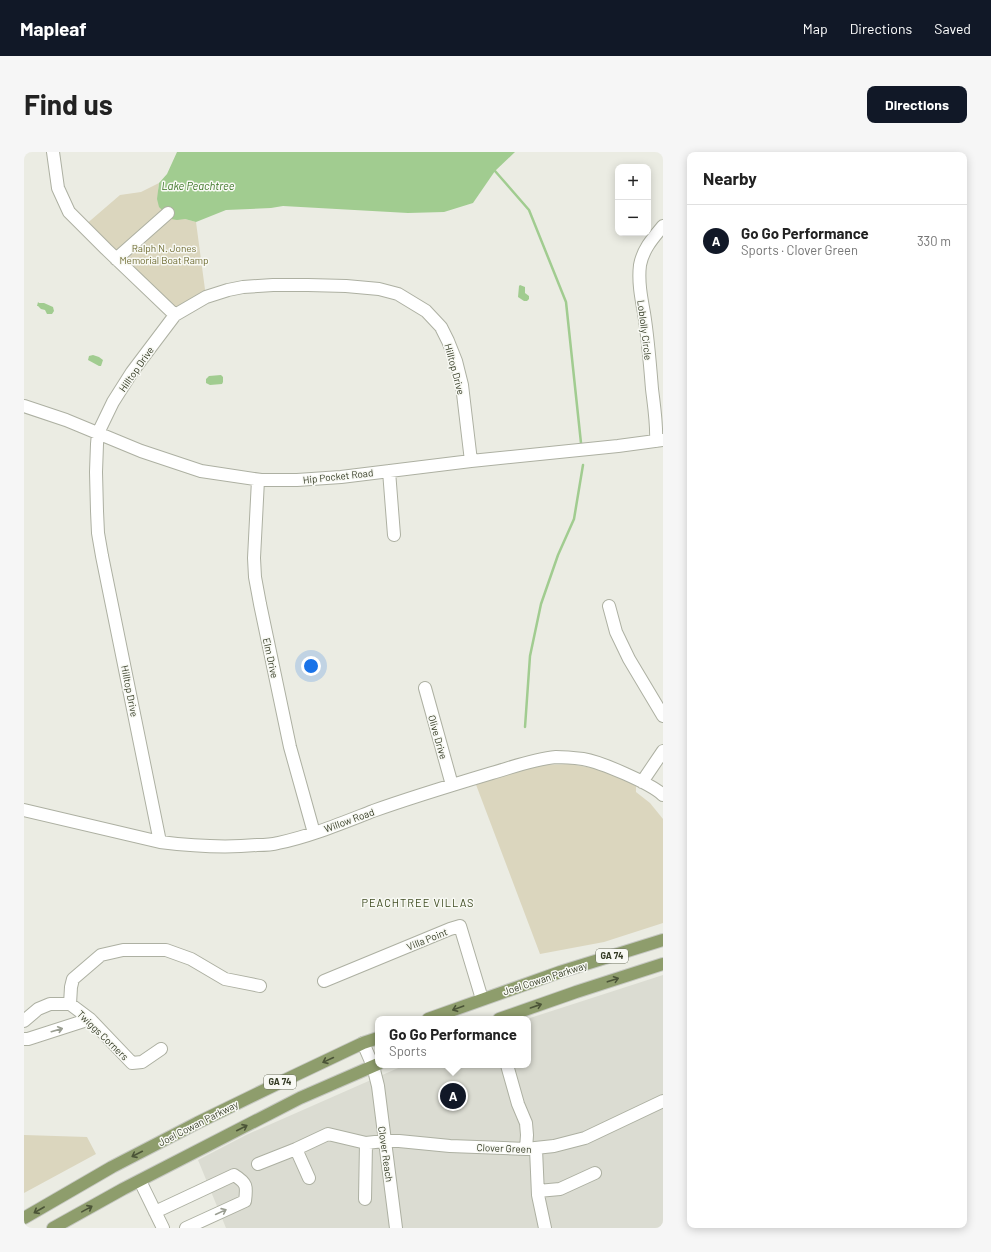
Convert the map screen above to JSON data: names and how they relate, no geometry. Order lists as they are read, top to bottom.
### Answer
{
  "streets": {
    "main road": ["GA 74", "Joel Cowan Parkway"],
    "street": [
      "Loblolly Circle",
      "Hilltop Drive",
      "Hip Pocket Road",
      "Elm Drive",
      "Olive Drive",
      "Willow Road",
      "Villa Point",
      "Twiggs Corners",
      "Clover Green",
      "Clover Reach"
    ]
  },
  "crossings": [
    ["Loblolly Circle", "Hip Pocket Road"],
    ["Hilltop Drive", "Hip Pocket Road"],
    ["Hilltop Drive", "Willow Road"],
    ["Hip Pocket Road", "Elm Drive"],
    ["Elm Drive", "Willow Road"],
    ["Olive Drive", "Willow Road"],
    ["Villa Point", "Joel Cowan Parkway"],
    ["GA 74", "Clover Reach"],
    ["Joel Cowan Parkway", "Clover Reach"],
    ["Clover Green", "Clover Reach"]
  ],
  "districts": ["PEACHTREE VILLAS"],
  "water": ["Lake Peachtree"],
  "parks": ["Ralph N. Jones Memorial Boat Ramp"],
  "page": {
    "header": "Mapleaf",
    "nav": ["Map", "Directions", "Saved"],
    "buttons": "Directions",
    "title": "Find us",
    "heading": "Nearby",
    "map_buttons": ["+", "−"],
    "list": [
      {
        "mark": "A",
        "name": "Go Go Performance",
        "note": "Sports · Clover Green",
        "value": "330 m"
      }
    ],
    "popup": ["Go Go Performance", "Sports"],
    "pins": "A"
  }
}
